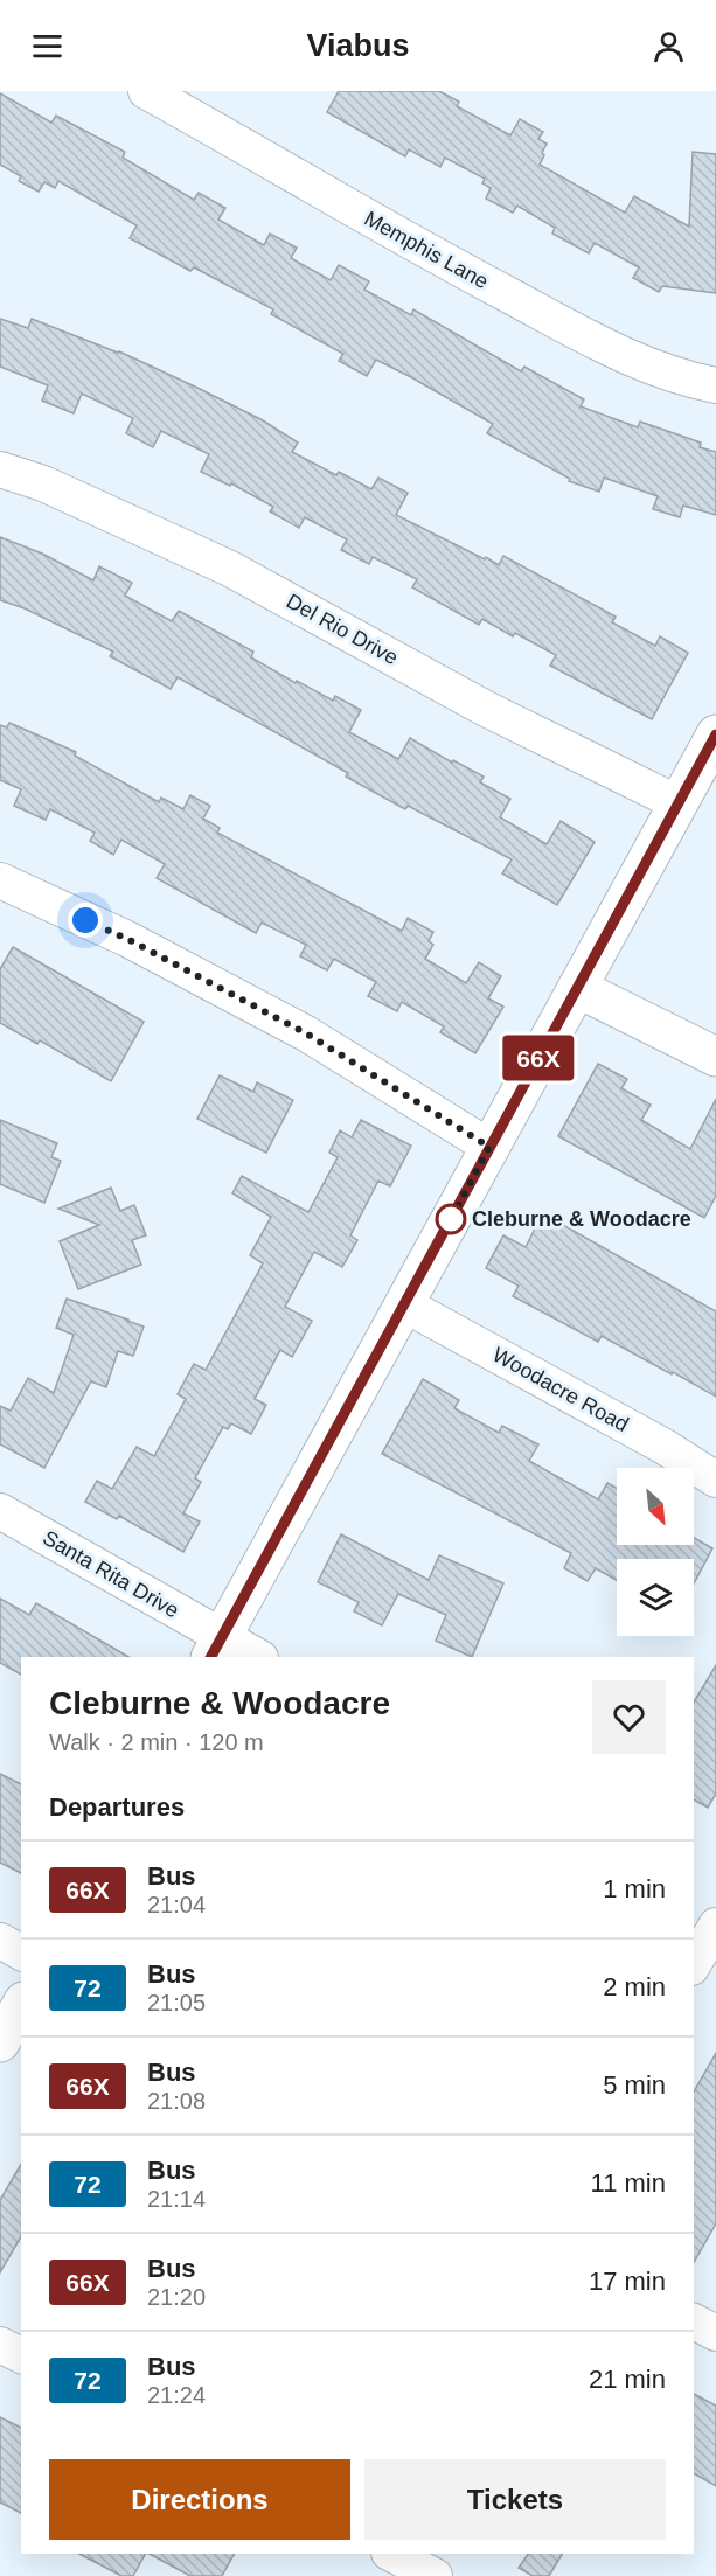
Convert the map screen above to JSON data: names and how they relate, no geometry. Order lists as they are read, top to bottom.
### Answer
{
  "streets": {
    "street": [
      "Memphis Lane",
      "Del Rio Drive",
      "Woodacre Road",
      "Santa Rita Drive"
    ]
  },
  "places": ["Cleburne & Woodacre"],
  "lines": ["bus line 66X"],
  "north": "bottom right",
  "page": {
    "header": "Viabus",
    "on_map": "66X",
    "heading": [
      ["Cleburne & Woodacre", "Walk · 2 min · 120 m"],
      "Departures"
    ],
    "list": [
      {
        "mark": "66X",
        "name": "Bus",
        "note": "21:04",
        "value": "1 min"
      },
      {
        "mark": "72",
        "name": "Bus",
        "note": "21:05",
        "value": "2 min"
      },
      {
        "mark": "66X",
        "name": "Bus",
        "note": "21:08",
        "value": "5 min"
      },
      {
        "mark": "72",
        "name": "Bus",
        "note": "21:14",
        "value": "11 min"
      },
      {
        "mark": "66X",
        "name": "Bus",
        "note": "21:20",
        "value": "17 min"
      },
      {
        "mark": "72",
        "name": "Bus",
        "note": "21:24",
        "value": "21 min"
      }
    ],
    "buttons": ["Directions", "Tickets"]
  }
}
